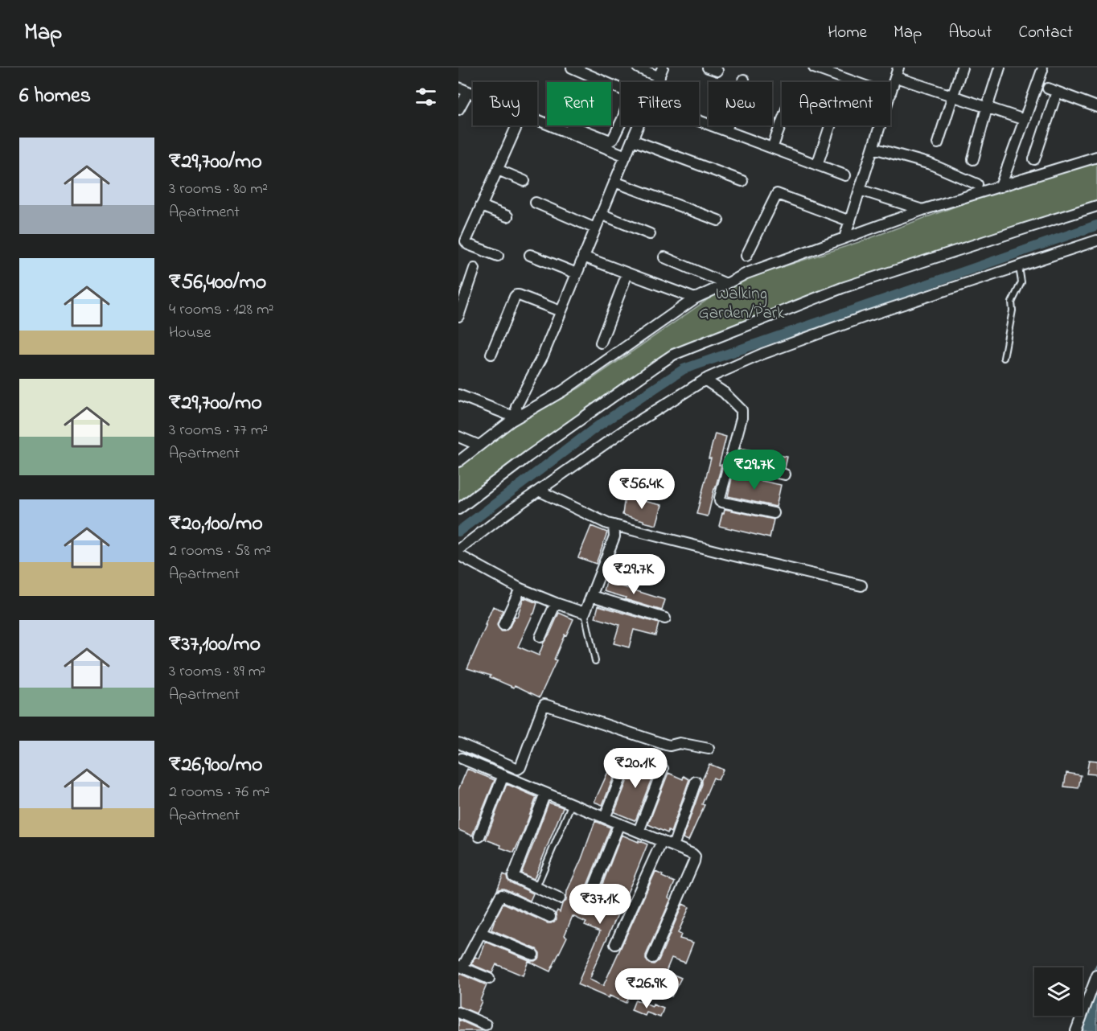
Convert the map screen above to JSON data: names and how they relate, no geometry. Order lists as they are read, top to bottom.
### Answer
{
  "parks": ["Walking Garden/Park"],
  "page": {
    "header": "Map",
    "nav": [
      "Home",
      "Map",
      "About",
      "Contact"
    ],
    "heading": "6 homes",
    "chip": [
      "Buy",
      "Rent",
      "Filters",
      "New",
      "Apartment"
    ],
    "list": [
      {
        "name": "₹29,700/mo",
        "note": "3 rooms · 80 m² · Apartment"
      },
      {
        "name": "₹56,400/mo",
        "note": "4 rooms · 128 m² · House"
      },
      {
        "name": "₹29,700/mo",
        "note": "3 rooms · 77 m² · Apartment"
      },
      {
        "name": "₹20,100/mo",
        "note": "2 rooms · 58 m² · Apartment"
      },
      {
        "name": "₹37,100/mo",
        "note": "3 rooms · 89 m² · Apartment"
      },
      {
        "name": "₹26,900/mo",
        "note": "2 rooms · 76 m² · Apartment"
      }
    ],
    "price": [
      "₹29.7K",
      "₹56.4K",
      "₹29.7K",
      "₹20.1K",
      "₹37.1K",
      "₹26.9K"
    ]
  }
}
